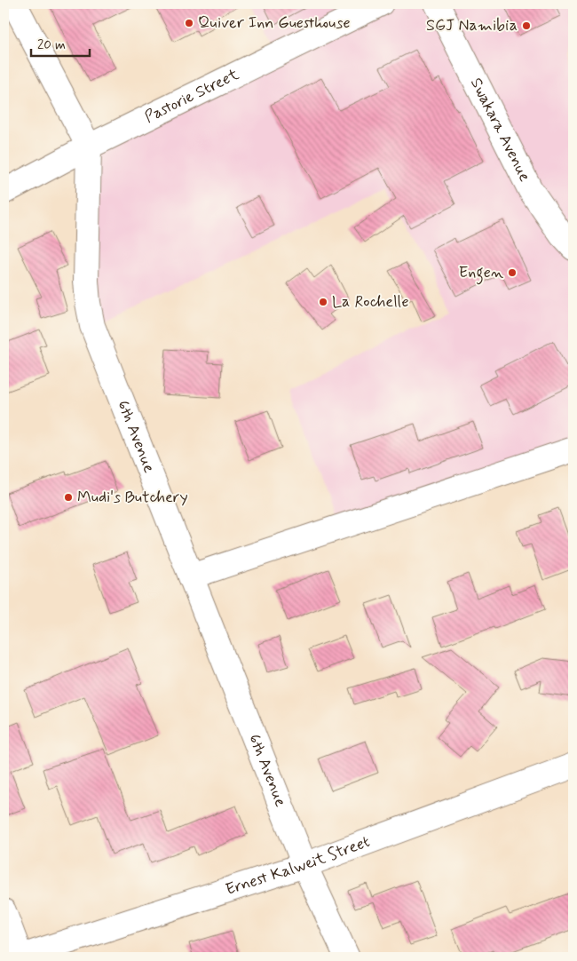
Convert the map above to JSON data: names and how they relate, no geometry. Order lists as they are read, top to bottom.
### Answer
{
  "streets": {
    "street": [
      "Pastorie Street",
      "Swakara Avenue",
      "6th Avenue",
      "Ernest Kalweit Street"
    ]
  },
  "crossings": [
    ["Pastorie Street", "6th Avenue"],
    ["6th Avenue", "Ernest Kalweit Street"]
  ],
  "places": [
    "Quiver Inn Guesthouse",
    "SGJ Namibia",
    "Engen",
    "La Rochelle",
    "Mudi's Butchery"
  ],
  "scale_bar": "20 m"
}
